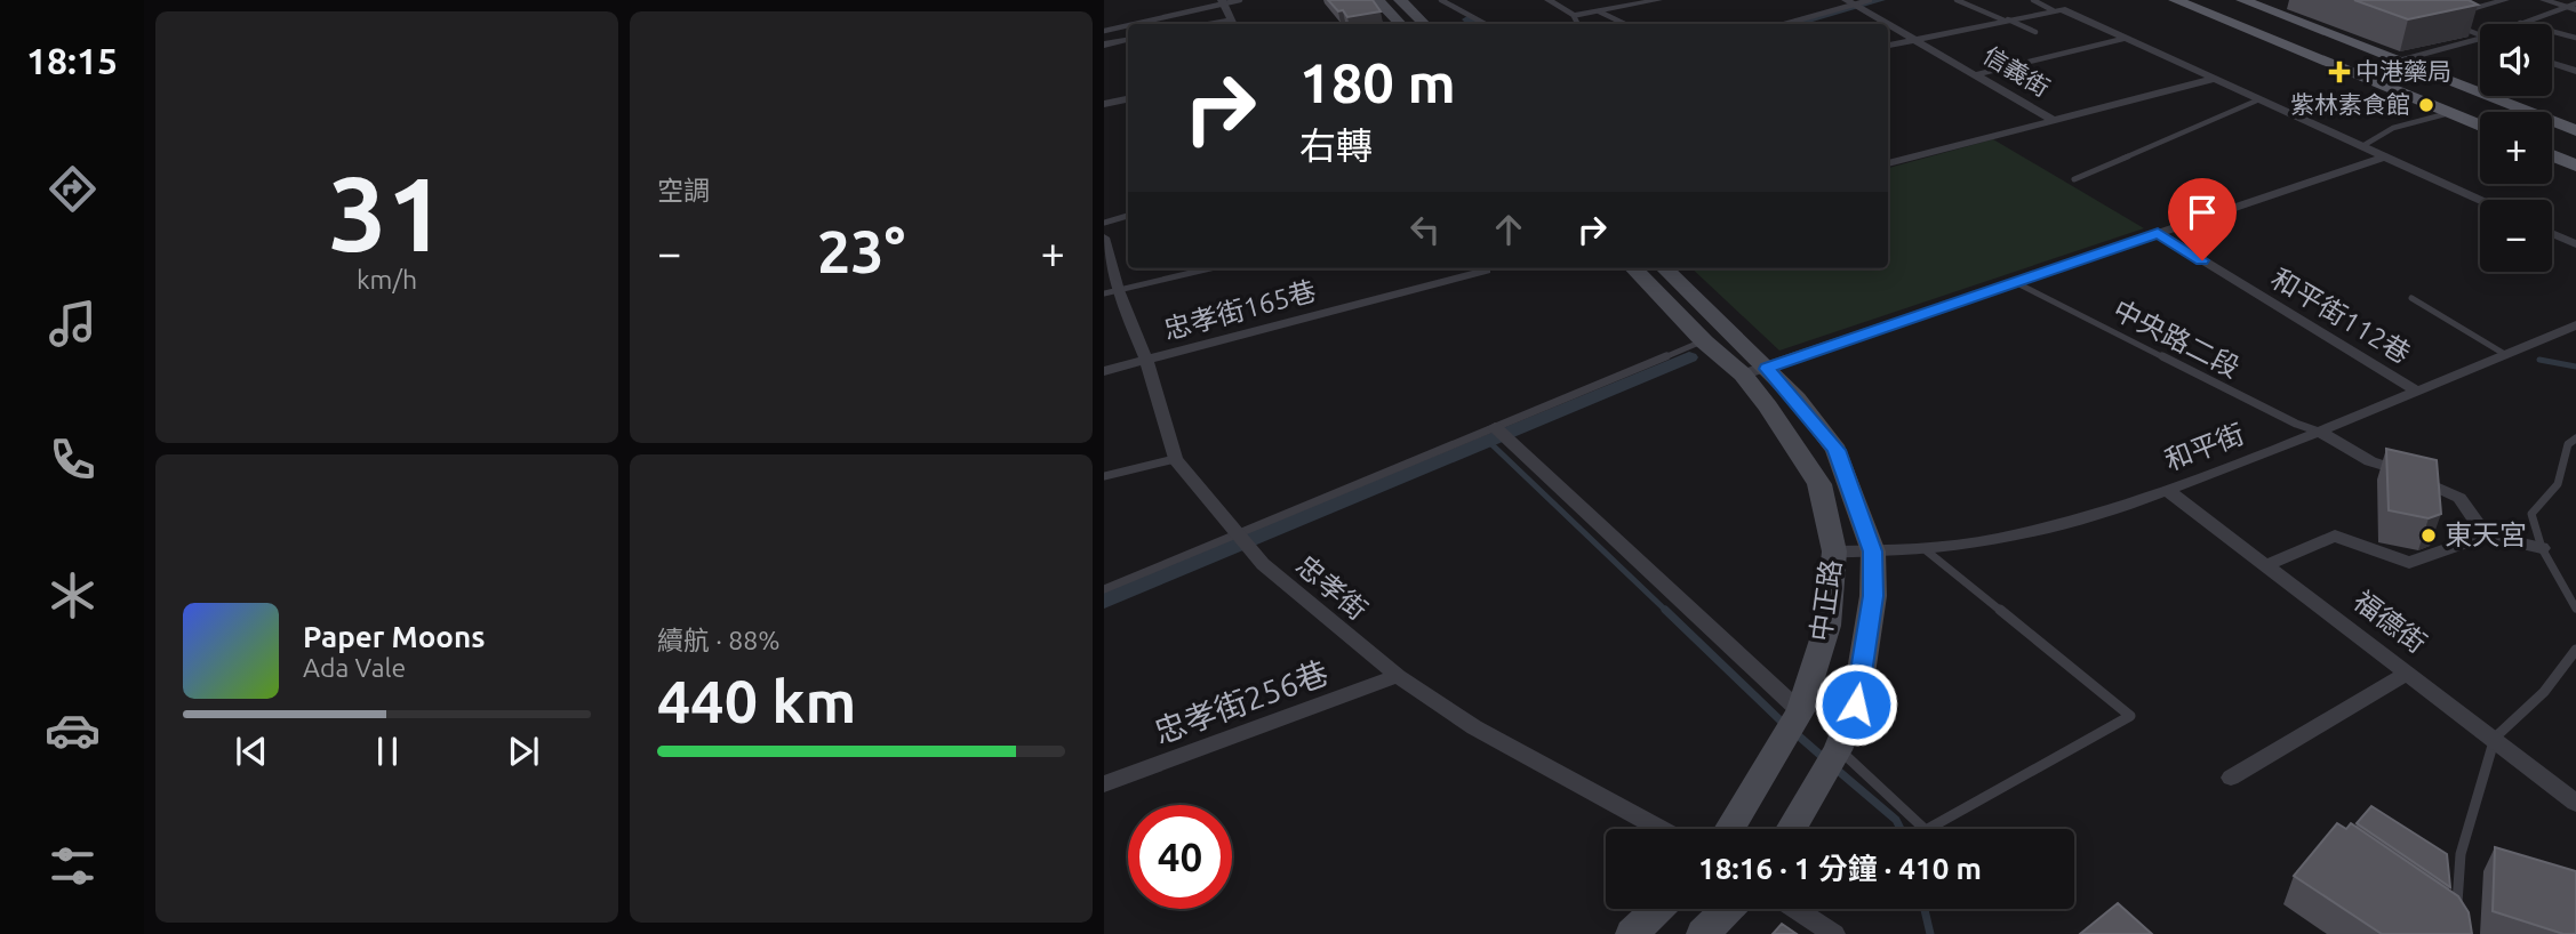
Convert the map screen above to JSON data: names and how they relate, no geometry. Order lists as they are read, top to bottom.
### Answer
{
  "streets": {
    "street": [
      "信義街",
      "忠孝街165巷",
      "和平街112巷",
      "和平街",
      "忠孝街",
      "中正路",
      "福德街",
      "忠孝街256巷"
    ],
    "lane": ["中央路二段"]
  },
  "crossings": [
    ["忠孝街165巷", "忠孝街"],
    ["和平街112巷", "和平街"],
    ["中央路二段", "和平街"],
    ["和平街", "中正路"],
    ["和平街", "福德街"],
    ["忠孝街", "忠孝街256巷"]
  ],
  "places": {
    "health": ["中港藥局"],
    "other": ["紫林素食館", "東天宮"]
  },
  "page": {
    "tabs": "18:15",
    "tile": [
      ["31", "km/h"],
      "空調",
      ["續航 · 88%", "440 km"]
    ],
    "map_buttons": ["+", "−"],
    "turn": ["180 m", "右轉"],
    "heat": ["−", "23°", "+"],
    "song": ["Paper Moons", "Ada Vale"],
    "limit": "40",
    "trip": "18:16 · 1 分鐘 · 410 m"
  }
}
